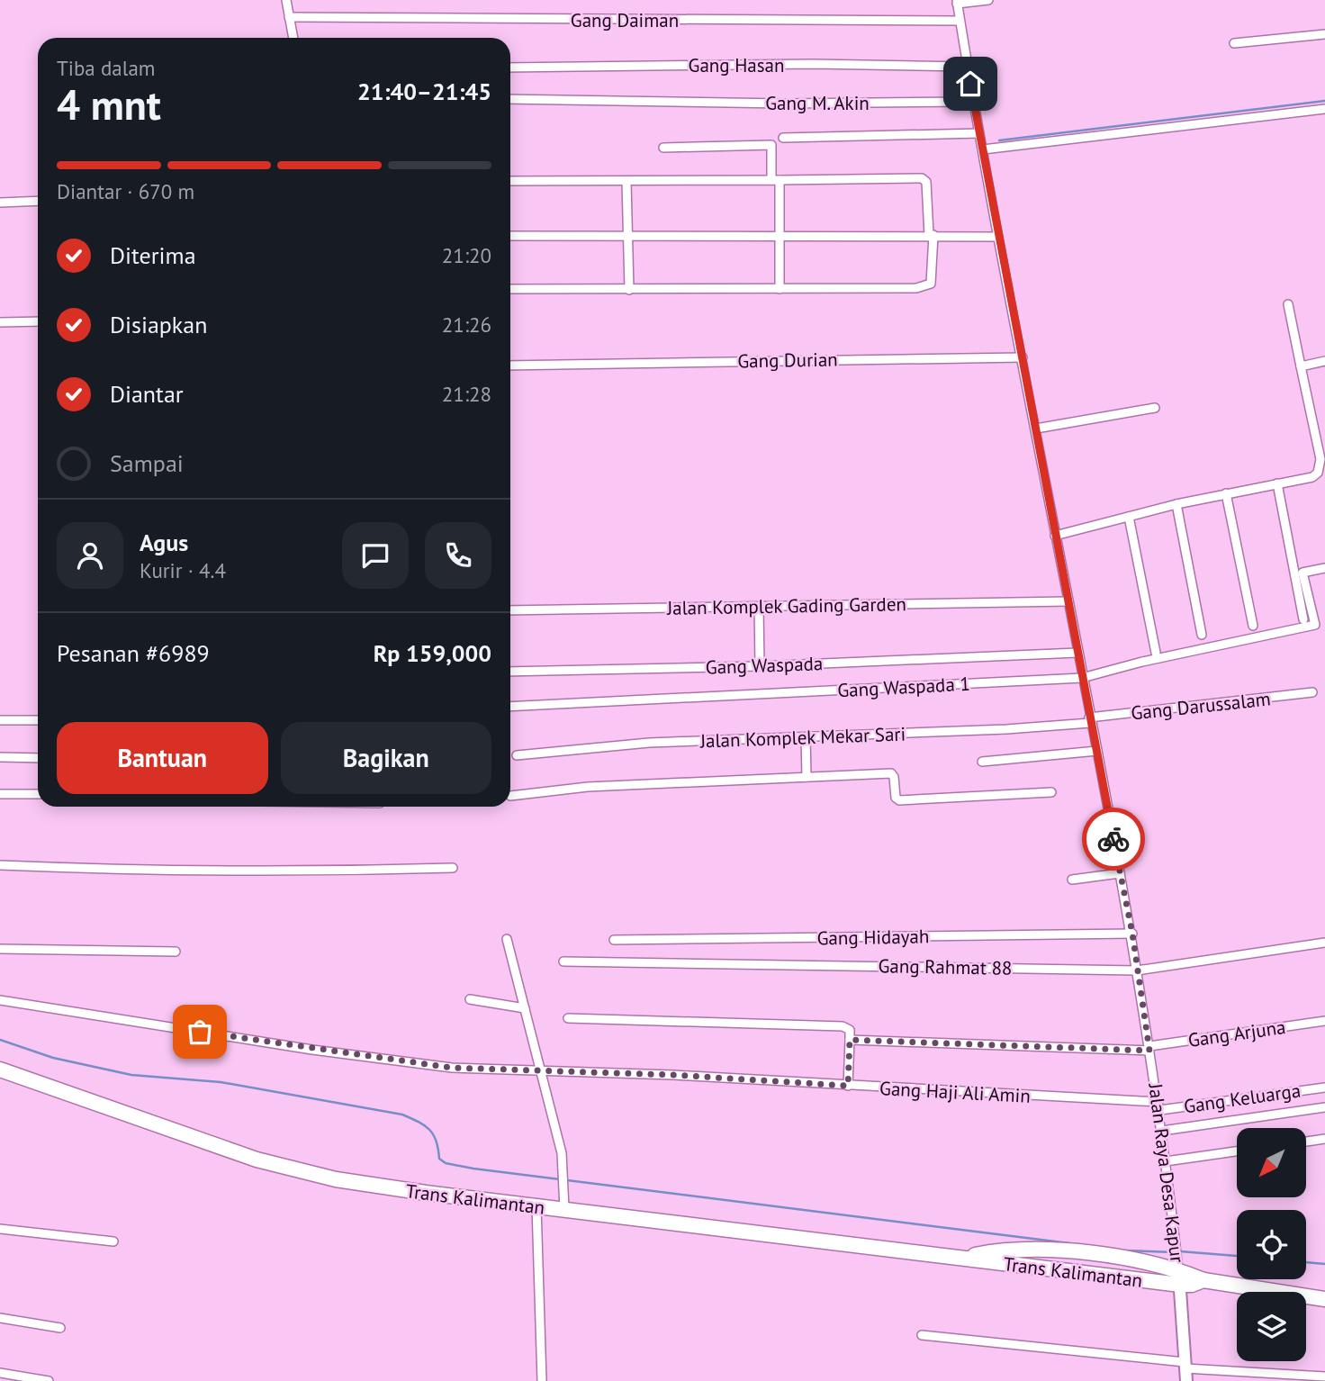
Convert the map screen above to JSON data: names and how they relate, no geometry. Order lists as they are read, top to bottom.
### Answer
{
  "streets": {
    "highway": ["Trans Kalimantan"],
    "street": [
      "Gang Daiman",
      "Gang Hasan",
      "Gang M. Akin",
      "Gang Durian",
      "Jalan Komplek Gading Garden",
      "Gang Waspada",
      "Gang Waspada 1",
      "Gang Darussalam",
      "Jalan Komplek Mekar Sari",
      "Gang Hidayah",
      "Gang Rahmat 88",
      "Gang Arjuna",
      "Gang Haji Ali Amin",
      "Gang Keluarga",
      "Jalan Raya Desa Kapur"
    ]
  },
  "crossings": [
    ["Gang Daiman", "Jalan Raya Desa Kapur"],
    ["Gang Hasan", "Jalan Raya Desa Kapur"],
    ["Gang M. Akin", "Jalan Raya Desa Kapur"],
    ["Gang Durian", "Jalan Raya Desa Kapur"],
    ["Jalan Komplek Gading Garden", "Jalan Raya Desa Kapur"],
    ["Gang Waspada", "Jalan Raya Desa Kapur"],
    ["Gang Waspada 1", "Jalan Raya Desa Kapur"],
    ["Gang Darussalam", "Jalan Komplek Mekar Sari"],
    ["Gang Darussalam", "Jalan Raya Desa Kapur"],
    ["Jalan Komplek Mekar Sari", "Jalan Raya Desa Kapur"],
    ["Gang Hidayah", "Jalan Raya Desa Kapur"],
    ["Gang Rahmat 88", "Jalan Raya Desa Kapur"],
    ["Gang Arjuna", "Jalan Raya Desa Kapur"],
    ["Gang Haji Ali Amin", "Gang Keluarga"],
    ["Gang Haji Ali Amin", "Jalan Raya Desa Kapur"],
    ["Gang Keluarga", "Jalan Raya Desa Kapur"],
    ["Jalan Raya Desa Kapur", "Trans Kalimantan"]
  ],
  "north": "bottom left",
  "page": {
    "heading": ["4 mnt", "Tiba dalam", "21:40–21:45"],
    "panel": [
      "Agus",
      "Kurir · 4.4",
      "Pesanan #6989",
      "Rp 159,000"
    ],
    "bar": "Diantar · 670 m",
    "list": [
      ["Diterima", "21:20"],
      ["Disiapkan", "21:26"],
      ["Diantar", "21:28"],
      "Sampai"
    ],
    "buttons": ["Bantuan", "Bagikan"]
  }
}
